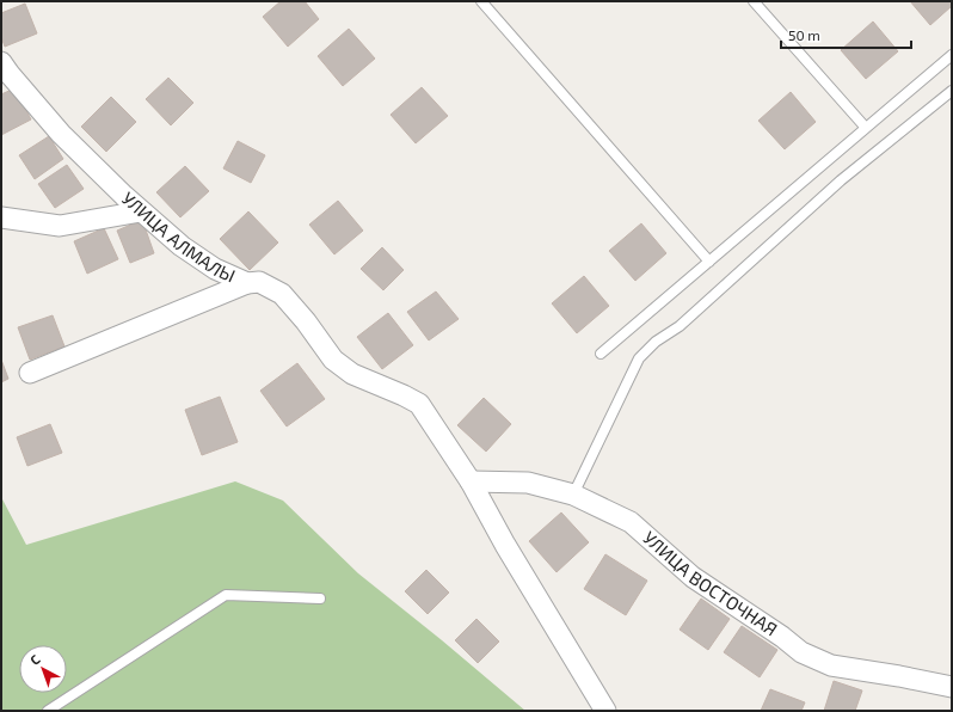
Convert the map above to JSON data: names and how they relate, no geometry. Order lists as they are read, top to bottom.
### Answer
{
  "streets": {
    "street": ["УЛИЦА АЛМАЛЫ", "УЛИЦА ВОСТОЧНАЯ"]
  },
  "crossings": [
    ["УЛИЦА АЛМАЛЫ", "УЛИЦА ВОСТОЧНАЯ"]
  ],
  "scale_bar": "50 m",
  "north": "top left"
}
